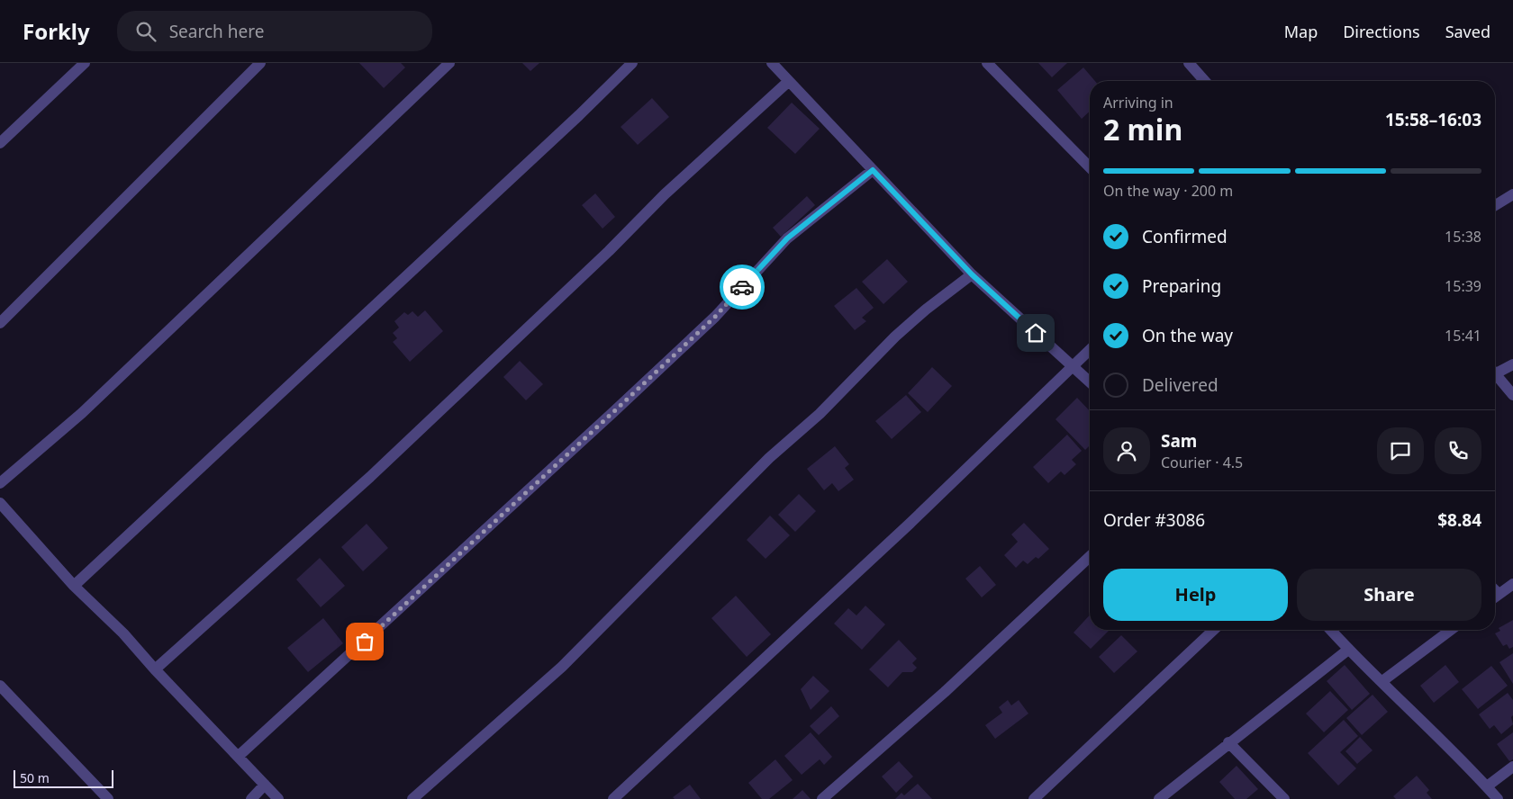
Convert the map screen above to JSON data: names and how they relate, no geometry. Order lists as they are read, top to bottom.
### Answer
{
  "scale_bar": "50 m",
  "page": {
    "header": "Forkly",
    "search": "Search here",
    "nav": ["Map", "Directions", "Saved"],
    "heading": ["2 min", "Arriving in", "15:58–16:03"],
    "panel": [
      "Sam",
      "Courier · 4.5",
      "Order #3086",
      "$8.84"
    ],
    "bar": "On the way · 200 m",
    "list": [
      ["Confirmed", "15:38"],
      ["Preparing", "15:39"],
      ["On the way", "15:41"],
      "Delivered"
    ],
    "buttons": ["Help", "Share"],
    "scale": "50 m"
  }
}
